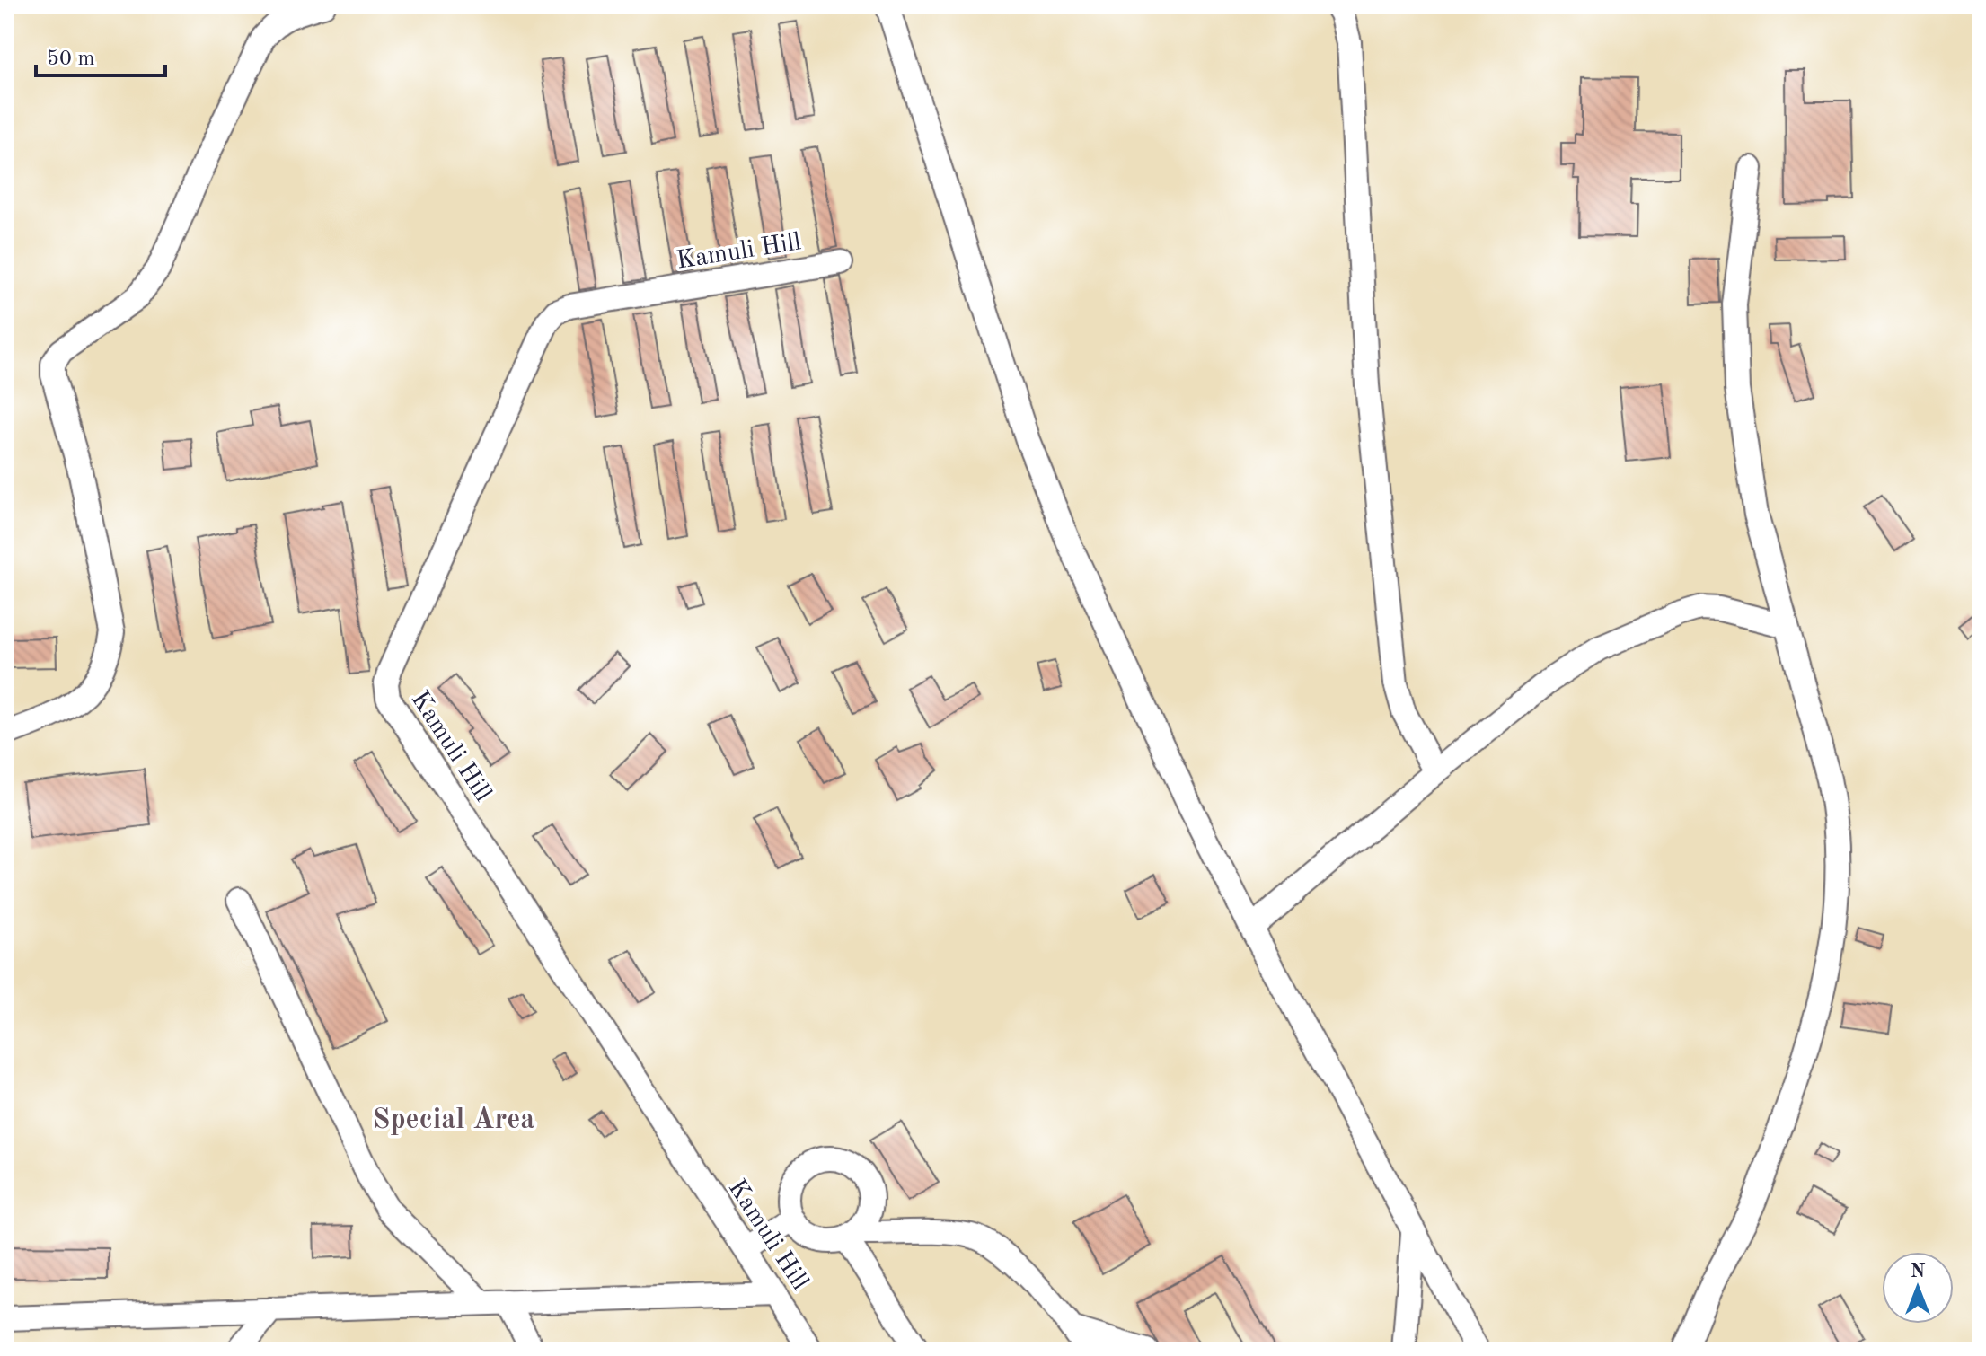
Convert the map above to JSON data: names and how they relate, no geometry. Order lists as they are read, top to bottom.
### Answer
{
  "streets": {
    "street": ["Kamuli Hill"]
  },
  "districts": ["Special Area"],
  "scale_bar": "50 m",
  "north": "top"
}
